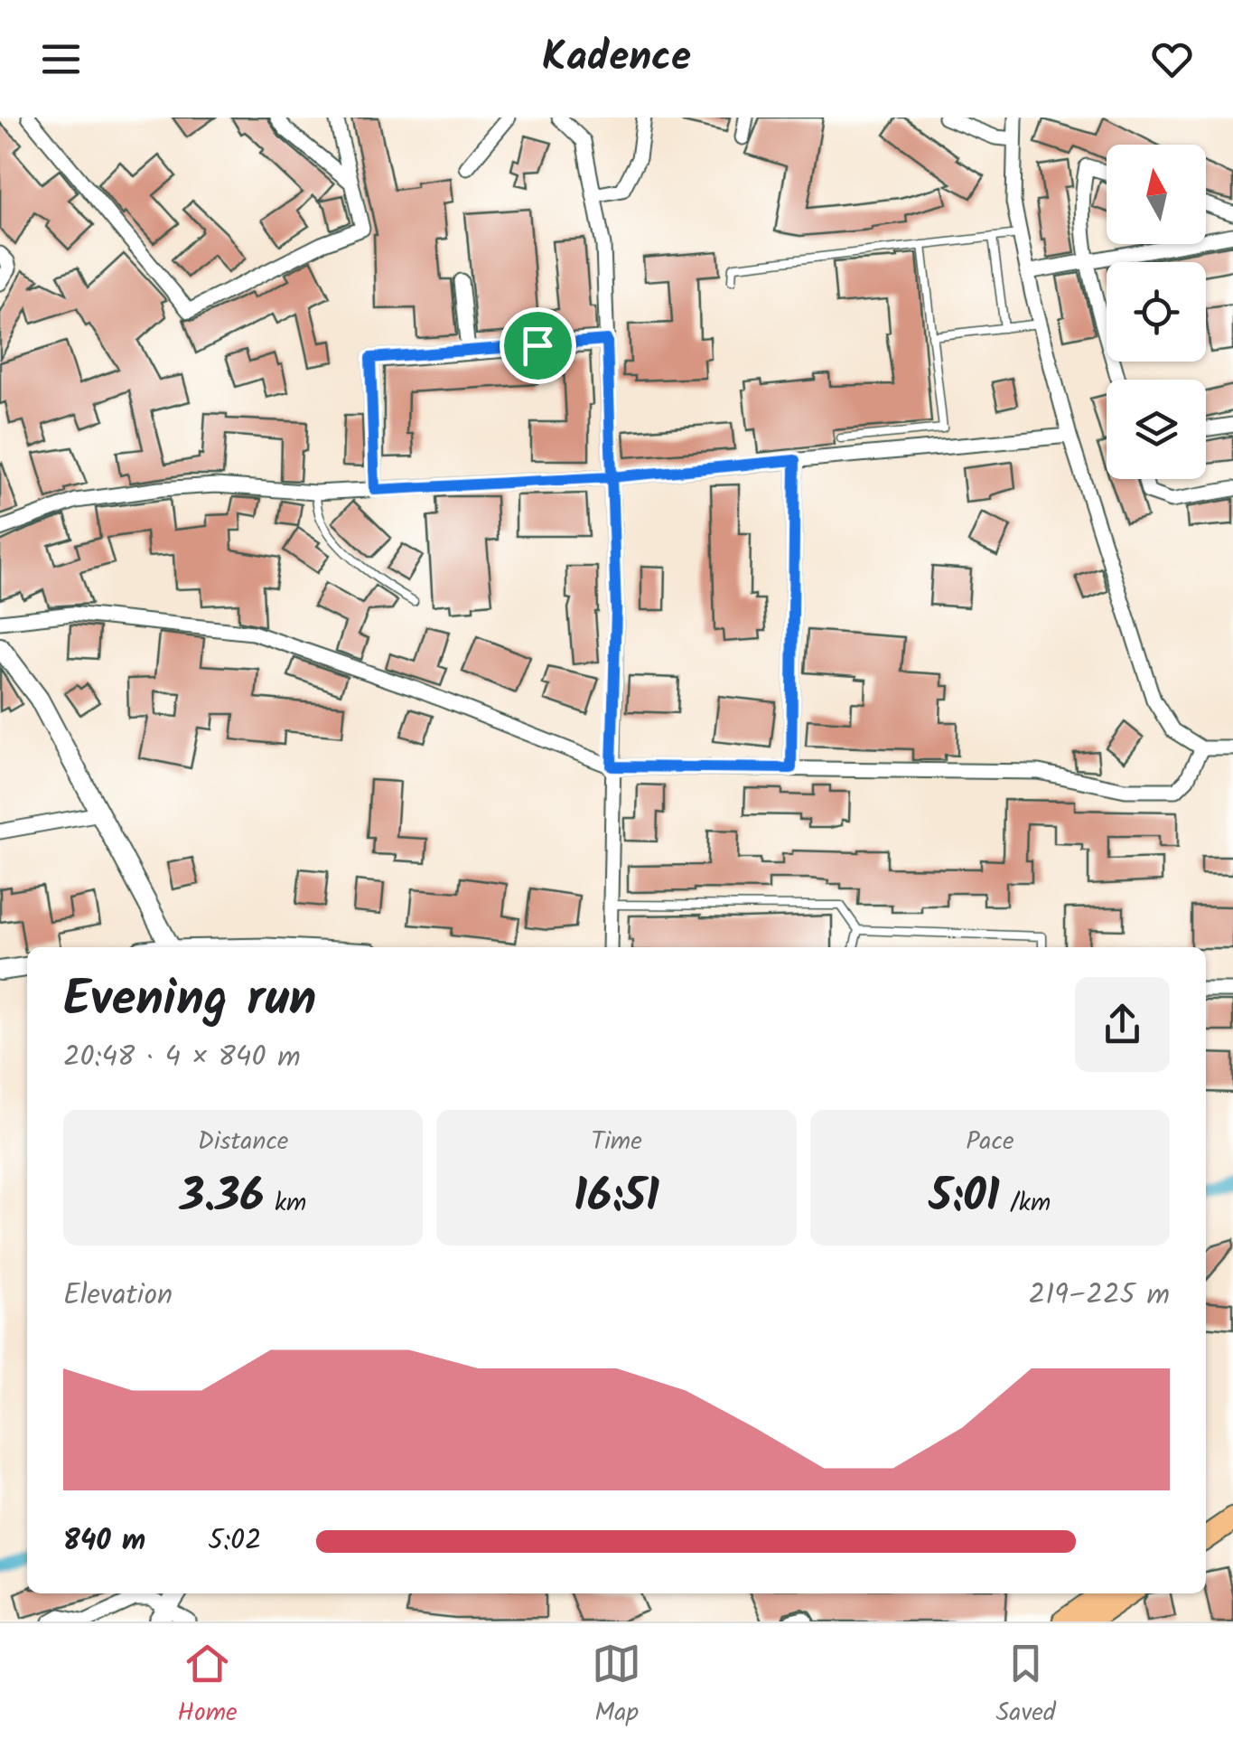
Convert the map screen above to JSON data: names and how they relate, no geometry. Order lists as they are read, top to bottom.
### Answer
{
  "north": "top",
  "page": {
    "header": "Kadence",
    "heading": ["Evening run", "20:48 · 4 × 840 m"],
    "stats": [
      ["Distance", "3.36 km"],
      ["Time", "16:51"],
      ["Pace", "5:01 /km"]
    ],
    "chart": ["Elevation", "219–225 m"],
    "list": [
      {
        "name": "840 m",
        "note": "5:02"
      }
    ],
    "tabs": ["Home", "Map", "Saved"]
  }
}
